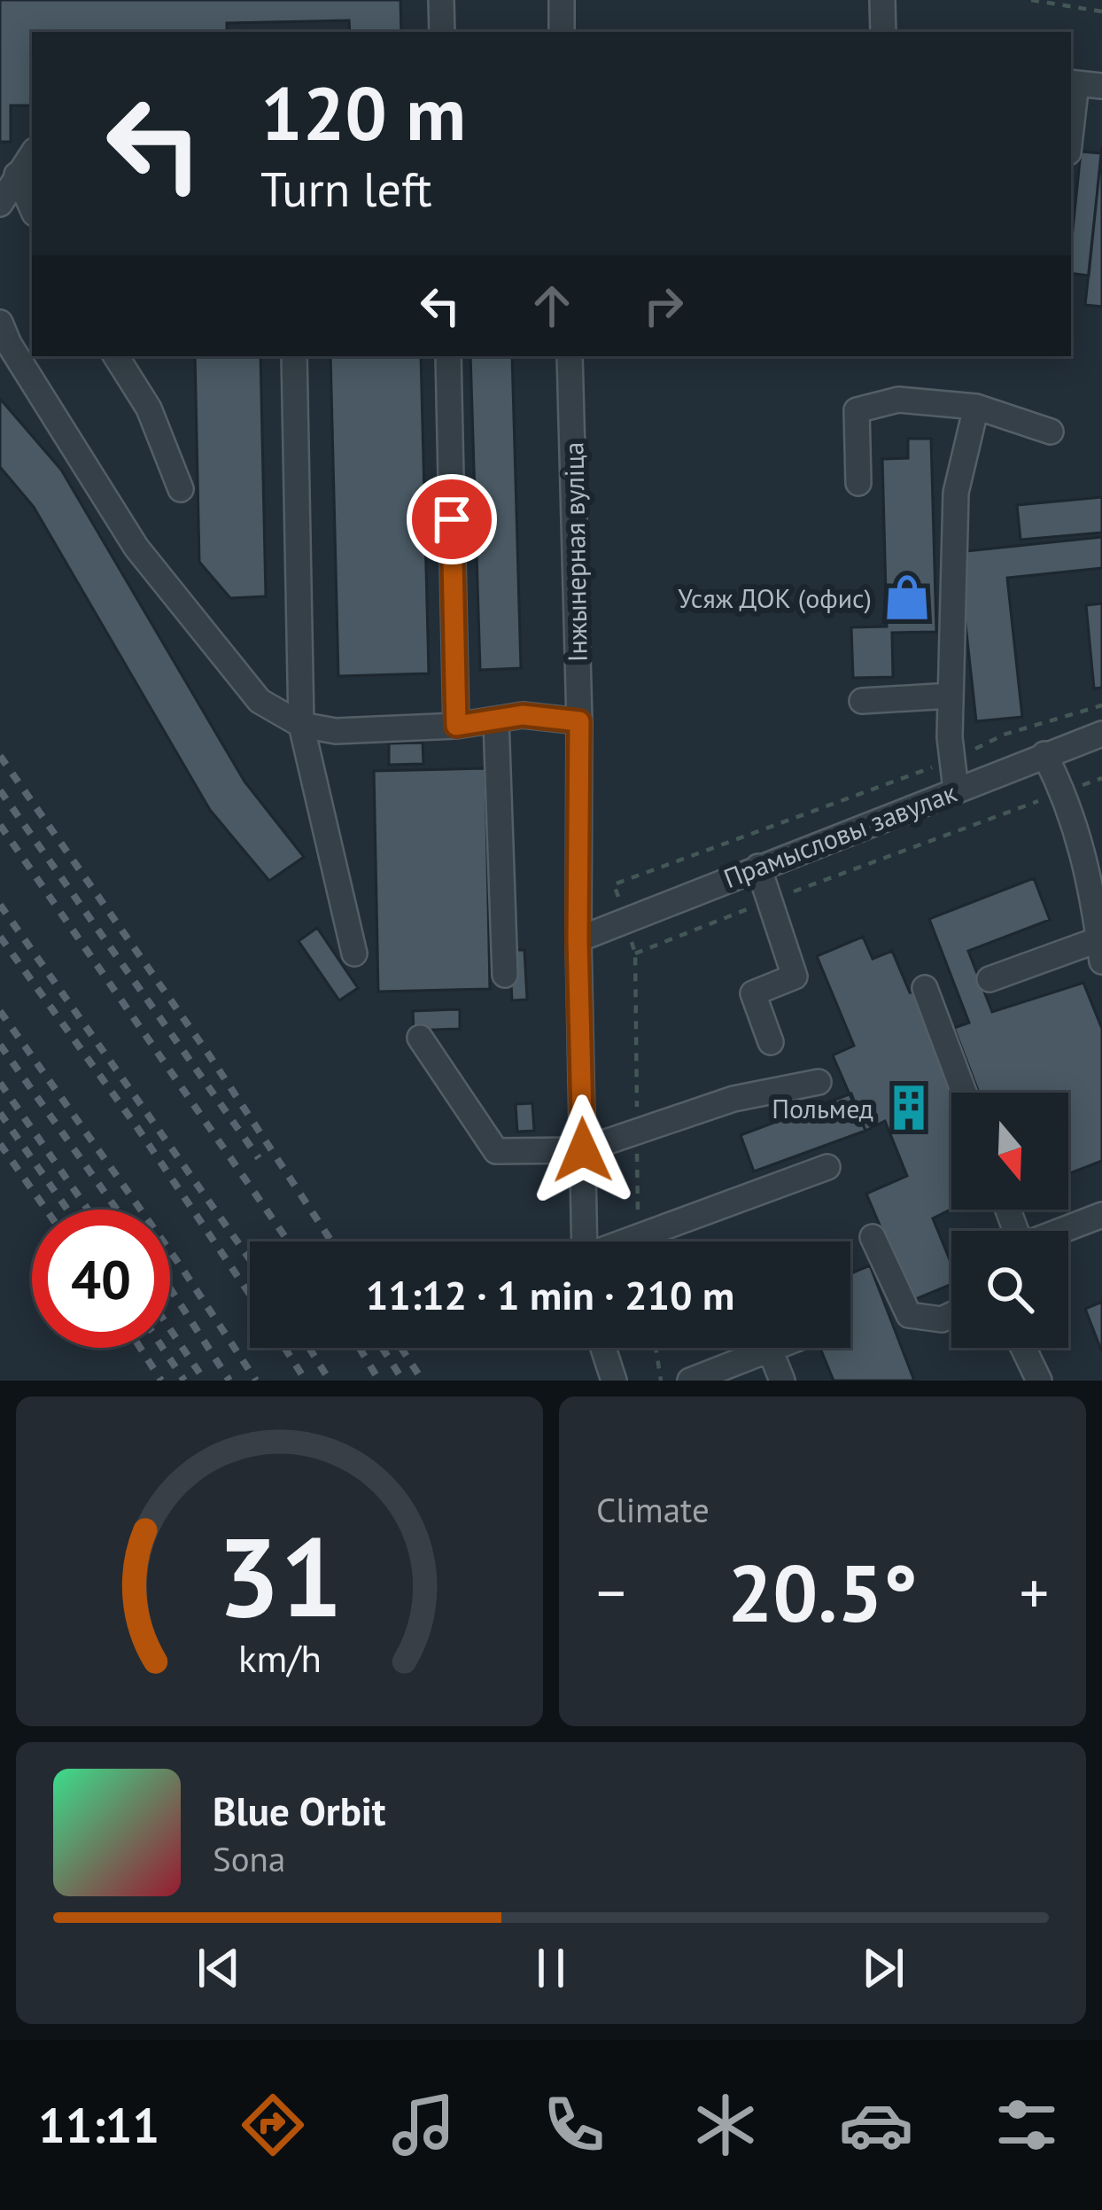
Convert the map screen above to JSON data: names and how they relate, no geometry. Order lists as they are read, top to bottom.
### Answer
{
  "streets": {
    "street": ["Інжынерная вуліца", "Прамысловы завулак"]
  },
  "crossings": [
    ["Інжынерная вуліца", "Прамысловы завулак"]
  ],
  "places": {
    "shop": ["Усяж ДОК (офис)"],
    "building": ["Польмед"]
  },
  "north": "bottom",
  "page": {
    "turn": ["120 m", "Turn left"],
    "limit": "40",
    "trip": "11:12 · 1 min · 210 m",
    "tile": "Climate",
    "heat": ["−", "20.5°", "+"],
    "song": ["Blue Orbit", "Sona"],
    "tabs": "11:11",
    "gauge": ["31", "km/h"]
  }
}
